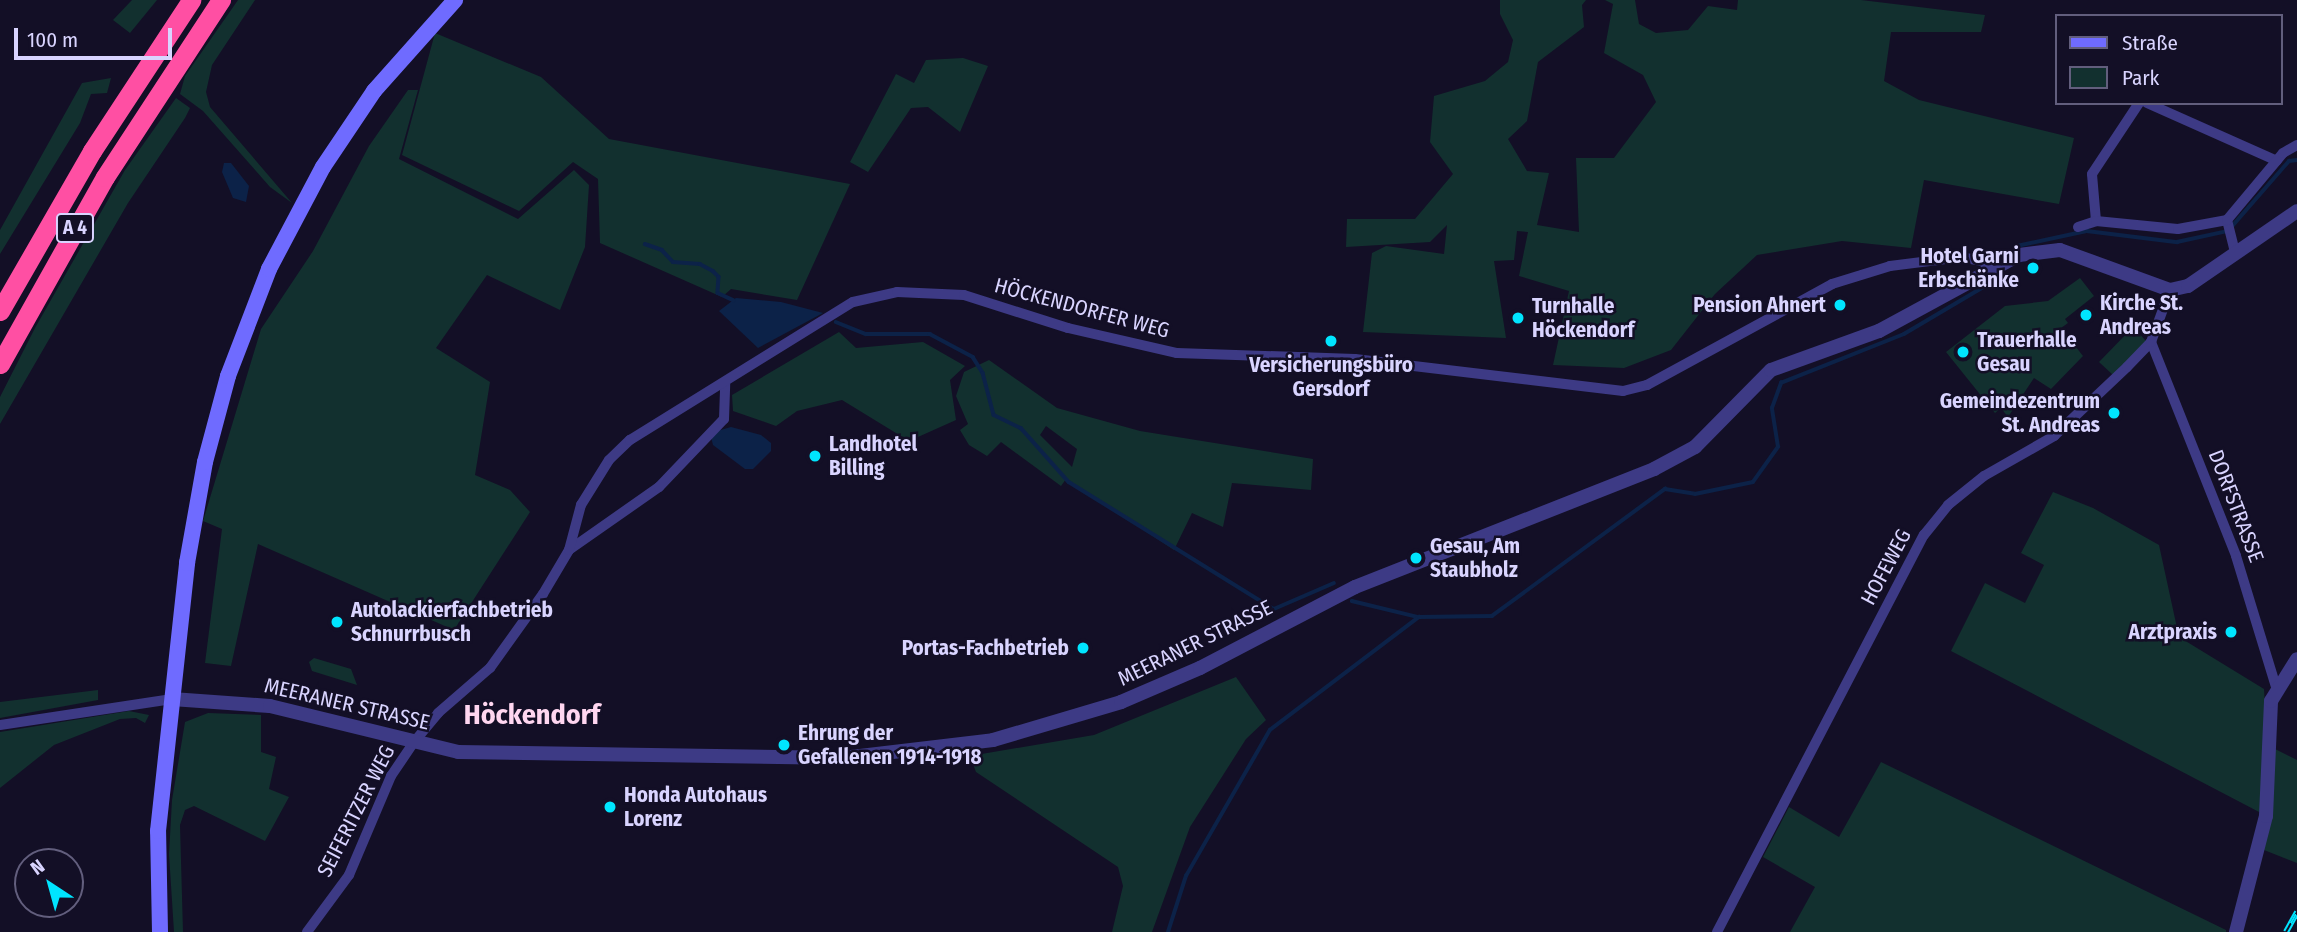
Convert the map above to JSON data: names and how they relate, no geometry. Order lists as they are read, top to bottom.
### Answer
{
  "streets": {
    "highway": ["A 4"],
    "street": [
      "HÖCKENDORFER WEG",
      "DORFSTRASSE",
      "HOFEWEG",
      "MEERANER STRASSE",
      "SEIFERITZER WEG"
    ]
  },
  "crossings": [
    ["HÖCKENDORFER WEG", "MEERANER STRASSE"],
    ["HÖCKENDORFER WEG", "SEIFERITZER WEG"],
    ["DORFSTRASSE", "HOFEWEG"],
    ["HOFEWEG", "MEERANER STRASSE"],
    ["MEERANER STRASSE", "SEIFERITZER WEG"]
  ],
  "districts": ["Höckendorf"],
  "places": [
    "Hotel Garni Erbschänke",
    "Pension Ahnert",
    "Kirche St. Andreas",
    "Turnhalle Höckendorf",
    "Versicherungsbüro Gersdorf",
    "Trauerhalle Gesau",
    "Gemeindezentrum St. Andreas",
    "Landhotel Billing",
    "Gesau, Am Staubholz",
    "Autolackierfachbetrieb Schnurrbusch",
    "Arztpraxis",
    "Portas-Fachbetrieb",
    "Ehrung der Gefallenen 1914-1918",
    "Honda Autohaus Lorenz"
  ],
  "legend": ["Straße", "Park"],
  "scale_bar": "100 m",
  "north": "top left"
}
